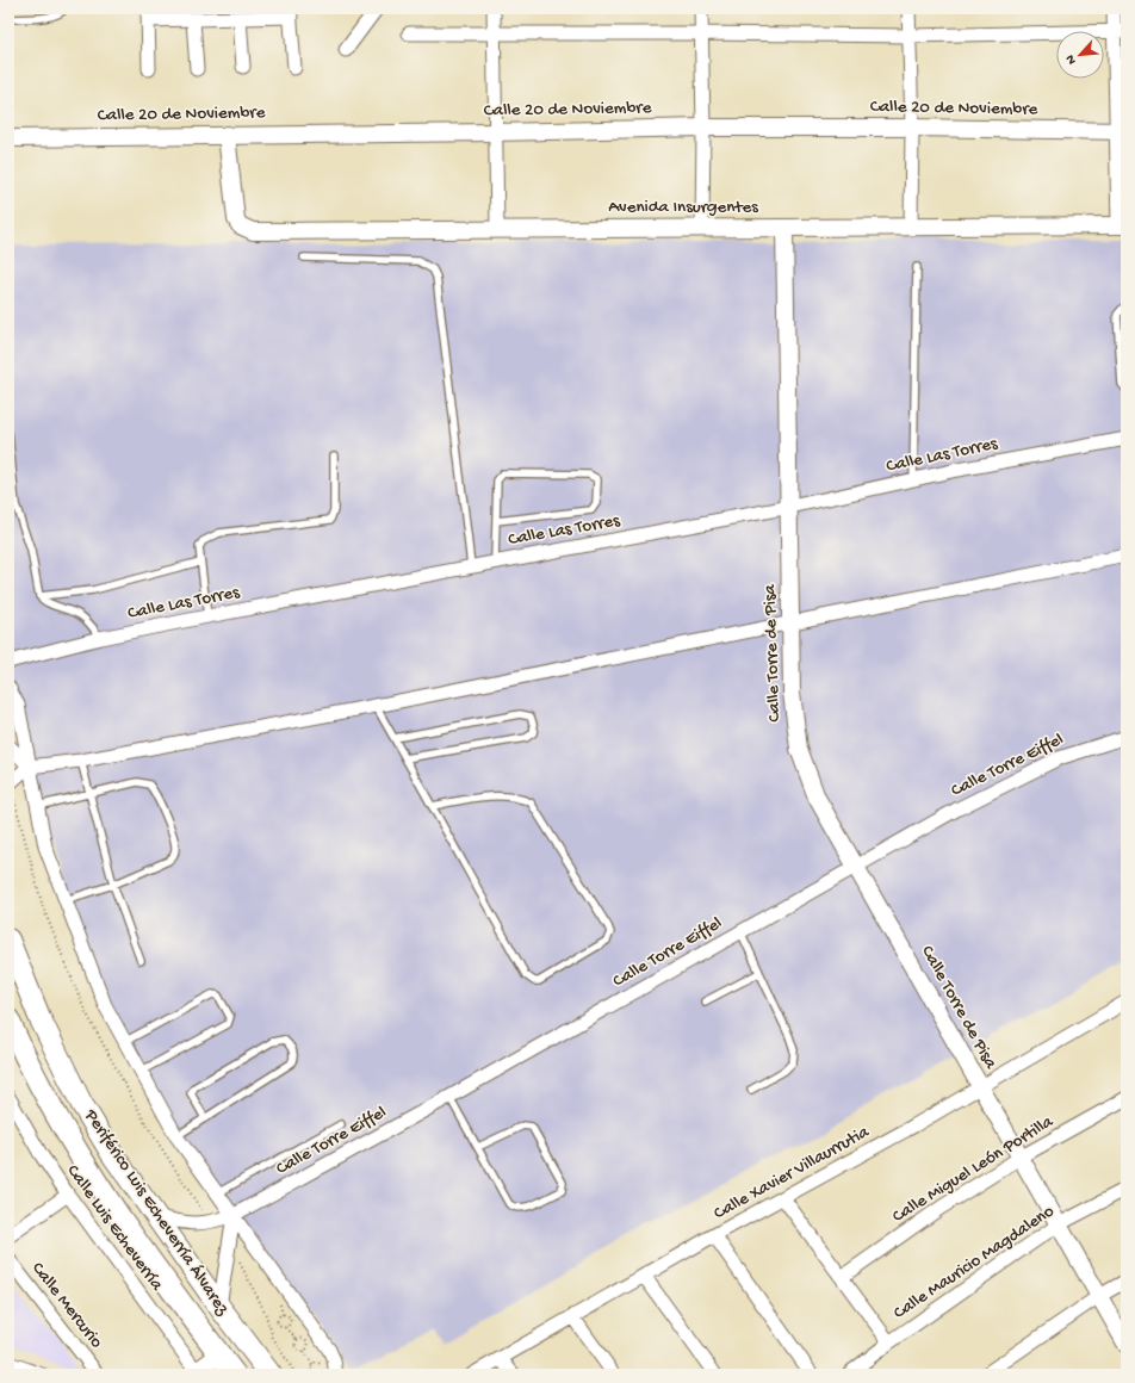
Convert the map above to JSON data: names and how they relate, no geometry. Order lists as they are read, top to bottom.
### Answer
{
  "streets": {
    "highway": ["Periférico Luis Echeverría Álvarez"],
    "street": [
      "Calle 20 de Noviembre",
      "Avenida Insurgentes",
      "Calle Las Torres",
      "Calle Torre de Pisa",
      "Calle Torre Eiffel",
      "Calle Miguel León Portilla",
      "Calle Xavier Villaurrutia",
      "Calle Luis Echeverría",
      "Calle Mauricio Magdaleno",
      "Calle Mercurio"
    ]
  },
  "crossings": [
    ["Calle 20 de Noviembre", "Avenida Insurgentes"],
    ["Avenida Insurgentes", "Calle Torre de Pisa"],
    ["Calle Las Torres", "Calle Torre de Pisa"],
    ["Calle Torre de Pisa", "Calle Torre Eiffel"],
    ["Calle Torre de Pisa", "Calle Miguel León Portilla"],
    ["Calle Torre de Pisa", "Calle Xavier Villaurrutia"],
    ["Calle Torre de Pisa", "Calle Mauricio Magdaleno"],
    ["Calle Torre Eiffel", "Periférico Luis Echeverría Álvarez"]
  ],
  "north": "bottom left"
}
